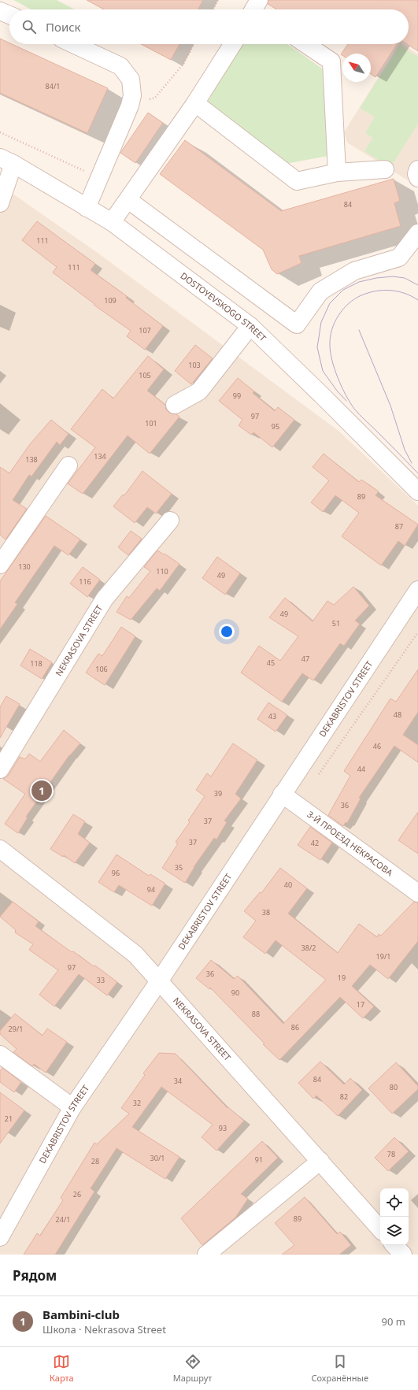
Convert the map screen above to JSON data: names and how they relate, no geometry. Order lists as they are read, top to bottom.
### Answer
{
  "streets": {
    "street": [
      "DOSTOYEVSKOGO STREET",
      "NEKRASOVA STREET",
      "DEKABRISTOV STREET",
      "3-Й ПРОЕЗД НЕКРАСОВА"
    ]
  },
  "crossings": [
    ["NEKRASOVA STREET", "DEKABRISTOV STREET"],
    ["DEKABRISTOV STREET", "3-Й ПРОЕЗД НЕКРАСОВА"]
  ],
  "house_numbers": [
    "84/1",
    "84",
    "111",
    "111",
    "109",
    "107",
    "103",
    "105",
    "99",
    "97",
    "101",
    "95",
    "134",
    "138",
    "89",
    "87",
    "130",
    "110",
    "49",
    "116",
    "49",
    "51",
    "47",
    "45",
    "118",
    "106",
    "48",
    "43",
    "46",
    "44",
    "39",
    "36",
    "37",
    "37",
    "42",
    "35",
    "96",
    "40",
    "94",
    "38",
    "38/2",
    "19/1",
    "97",
    "36",
    "19",
    "33",
    "90",
    "17",
    "88",
    "86",
    "29/1",
    "84",
    "34",
    "80",
    "82",
    "32",
    "21",
    "93",
    "78",
    "30/1",
    "91",
    "28",
    "26",
    "89",
    "24/1"
  ],
  "north": "top left",
  "page": {
    "search": "Поиск",
    "pins": "1",
    "heading": "Рядом",
    "list": [
      {
        "mark": "1",
        "name": "Bambini-club",
        "note": "Школа · Nekrasova Street",
        "value": "90 m"
      }
    ],
    "nav": ["Карта", "Маршрут", "Сохранённые"]
  }
}
